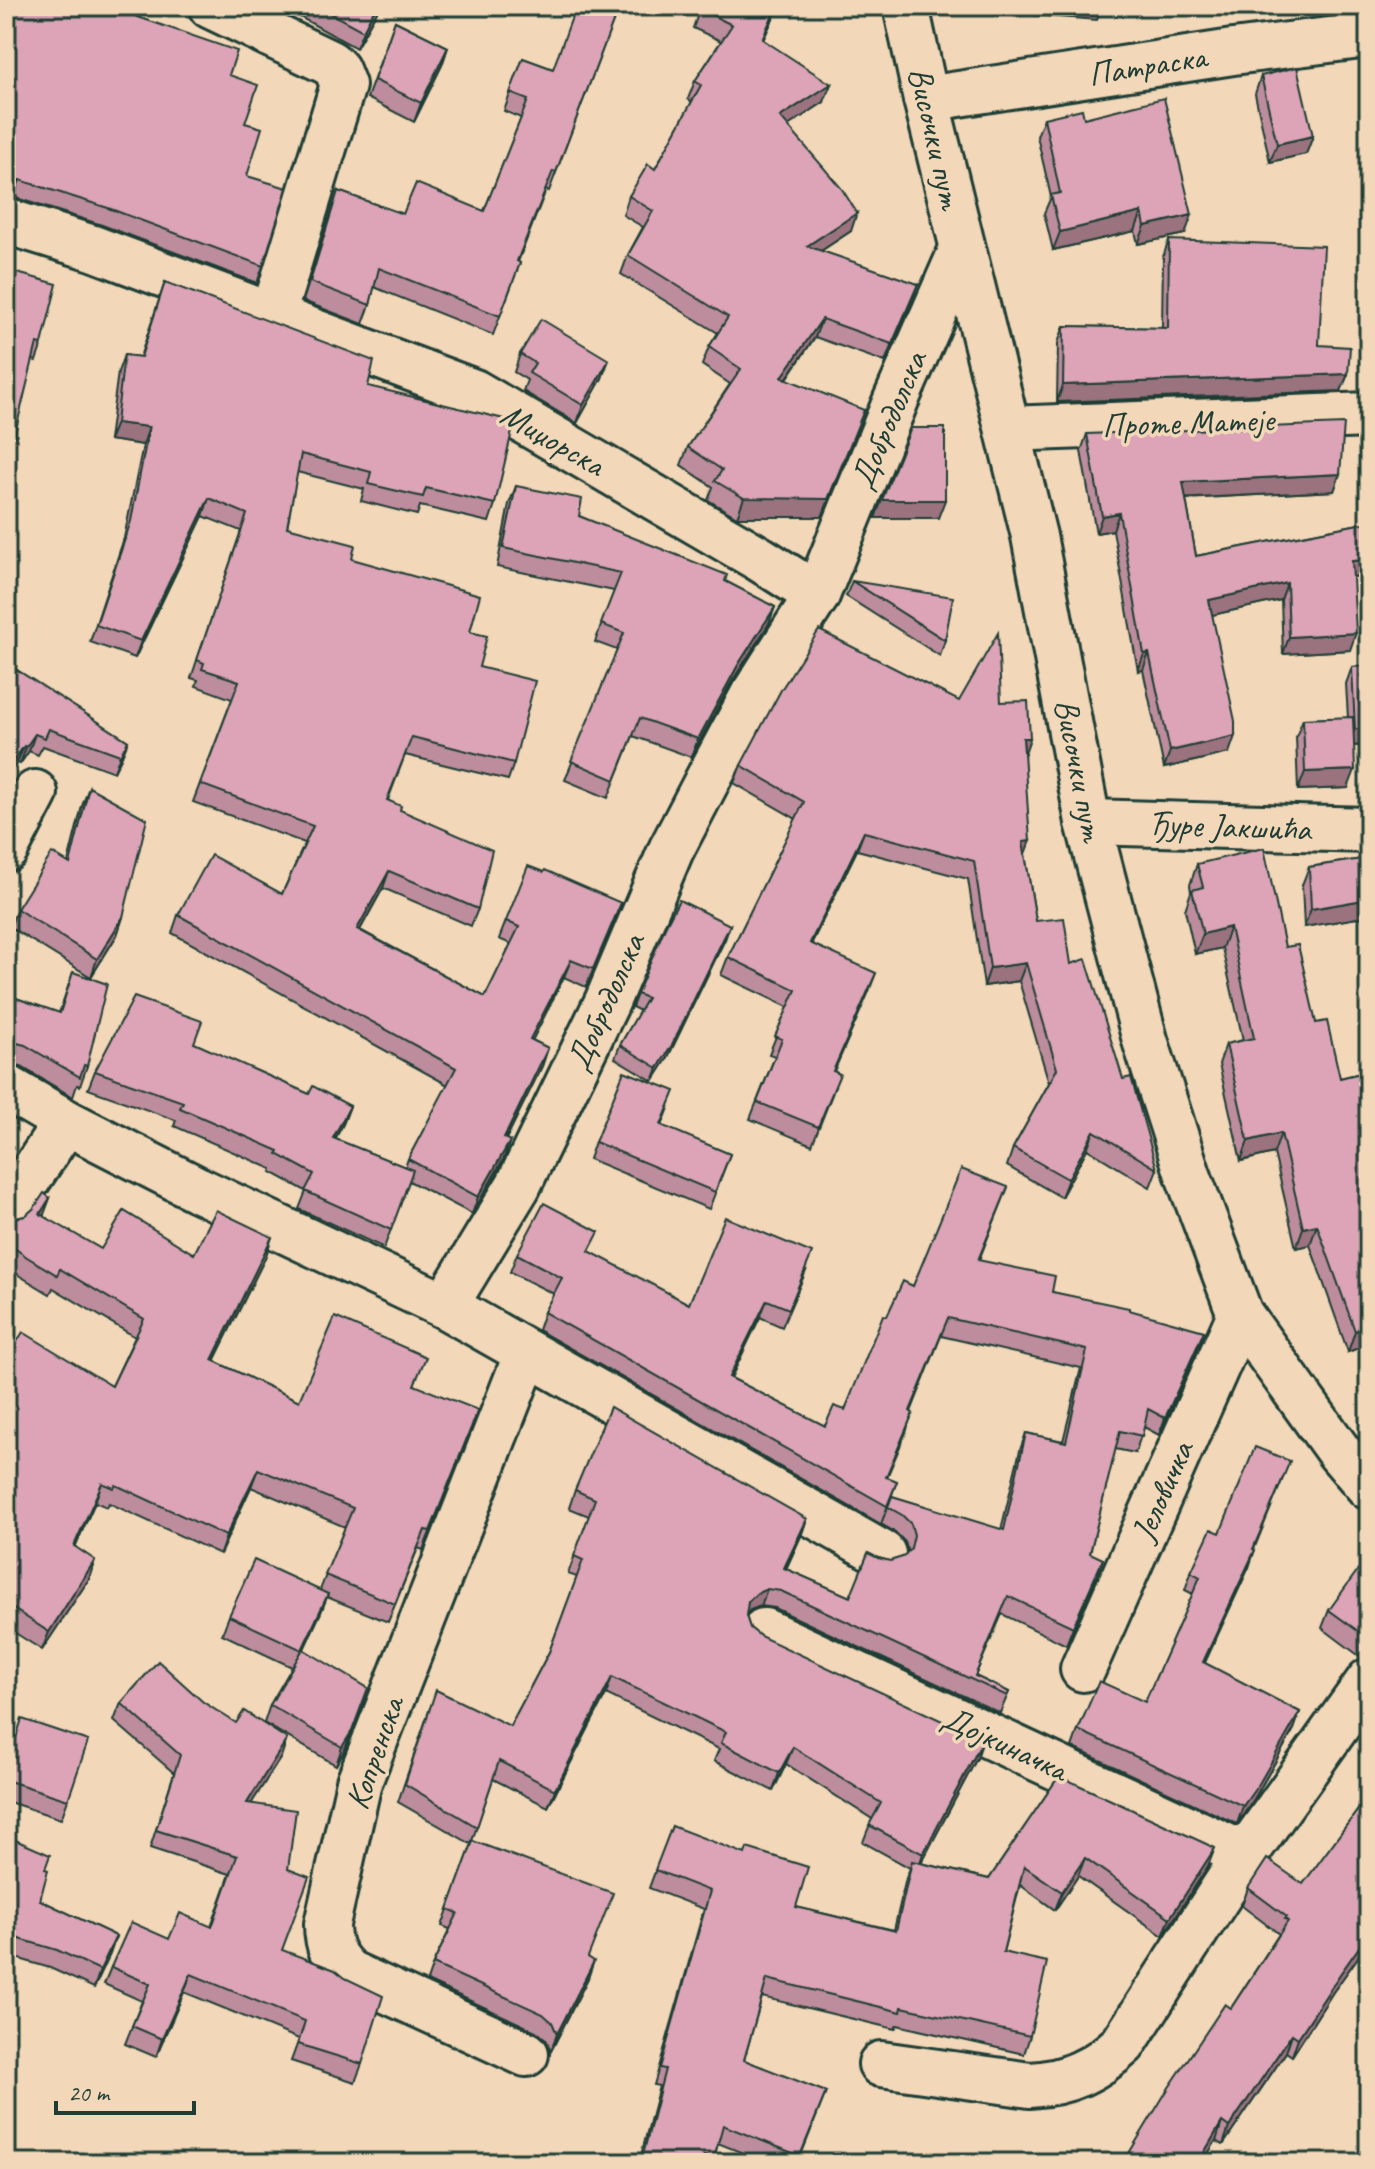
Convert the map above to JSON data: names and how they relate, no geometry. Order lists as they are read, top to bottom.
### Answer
{
  "streets": {
    "street": [
      "Патраска",
      "Височки пут",
      "Добродолска",
      "Проте Матеје",
      "Миџорска",
      "Ђуре Јакшића",
      "Јеловичка",
      "Дојкиначка",
      "Копренска"
    ]
  },
  "crossings": [
    ["Патраска", "Височки пут"],
    ["Височки пут", "Добродолска"],
    ["Височки пут", "Проте Матеје"],
    ["Височки пут", "Ђуре Јакшића"],
    ["Височки пут", "Јеловичка"],
    ["Добродолска", "Миџорска"]
  ],
  "scale_bar": "20 m"
}
